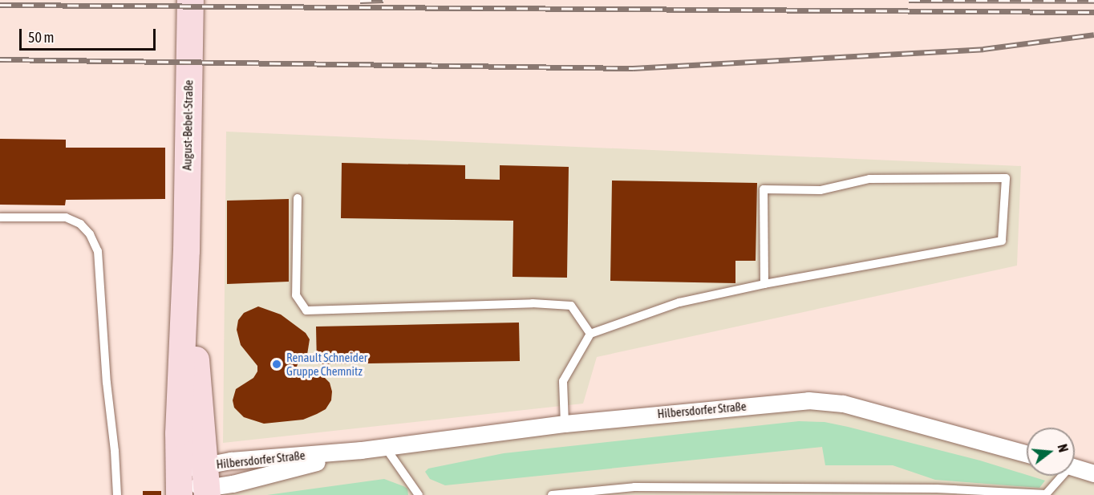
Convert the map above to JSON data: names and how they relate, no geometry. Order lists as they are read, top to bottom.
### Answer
{
  "streets": {
    "main road": ["August-Bebel-Straße"],
    "street": ["Hilbersdorfer Straße"]
  },
  "crossings": [
    ["August-Bebel-Straße", "Hilbersdorfer Straße"]
  ],
  "places": ["Renault Schneider Gruppe Chemnitz"],
  "scale_bar": "50 m",
  "north": "right"
}
